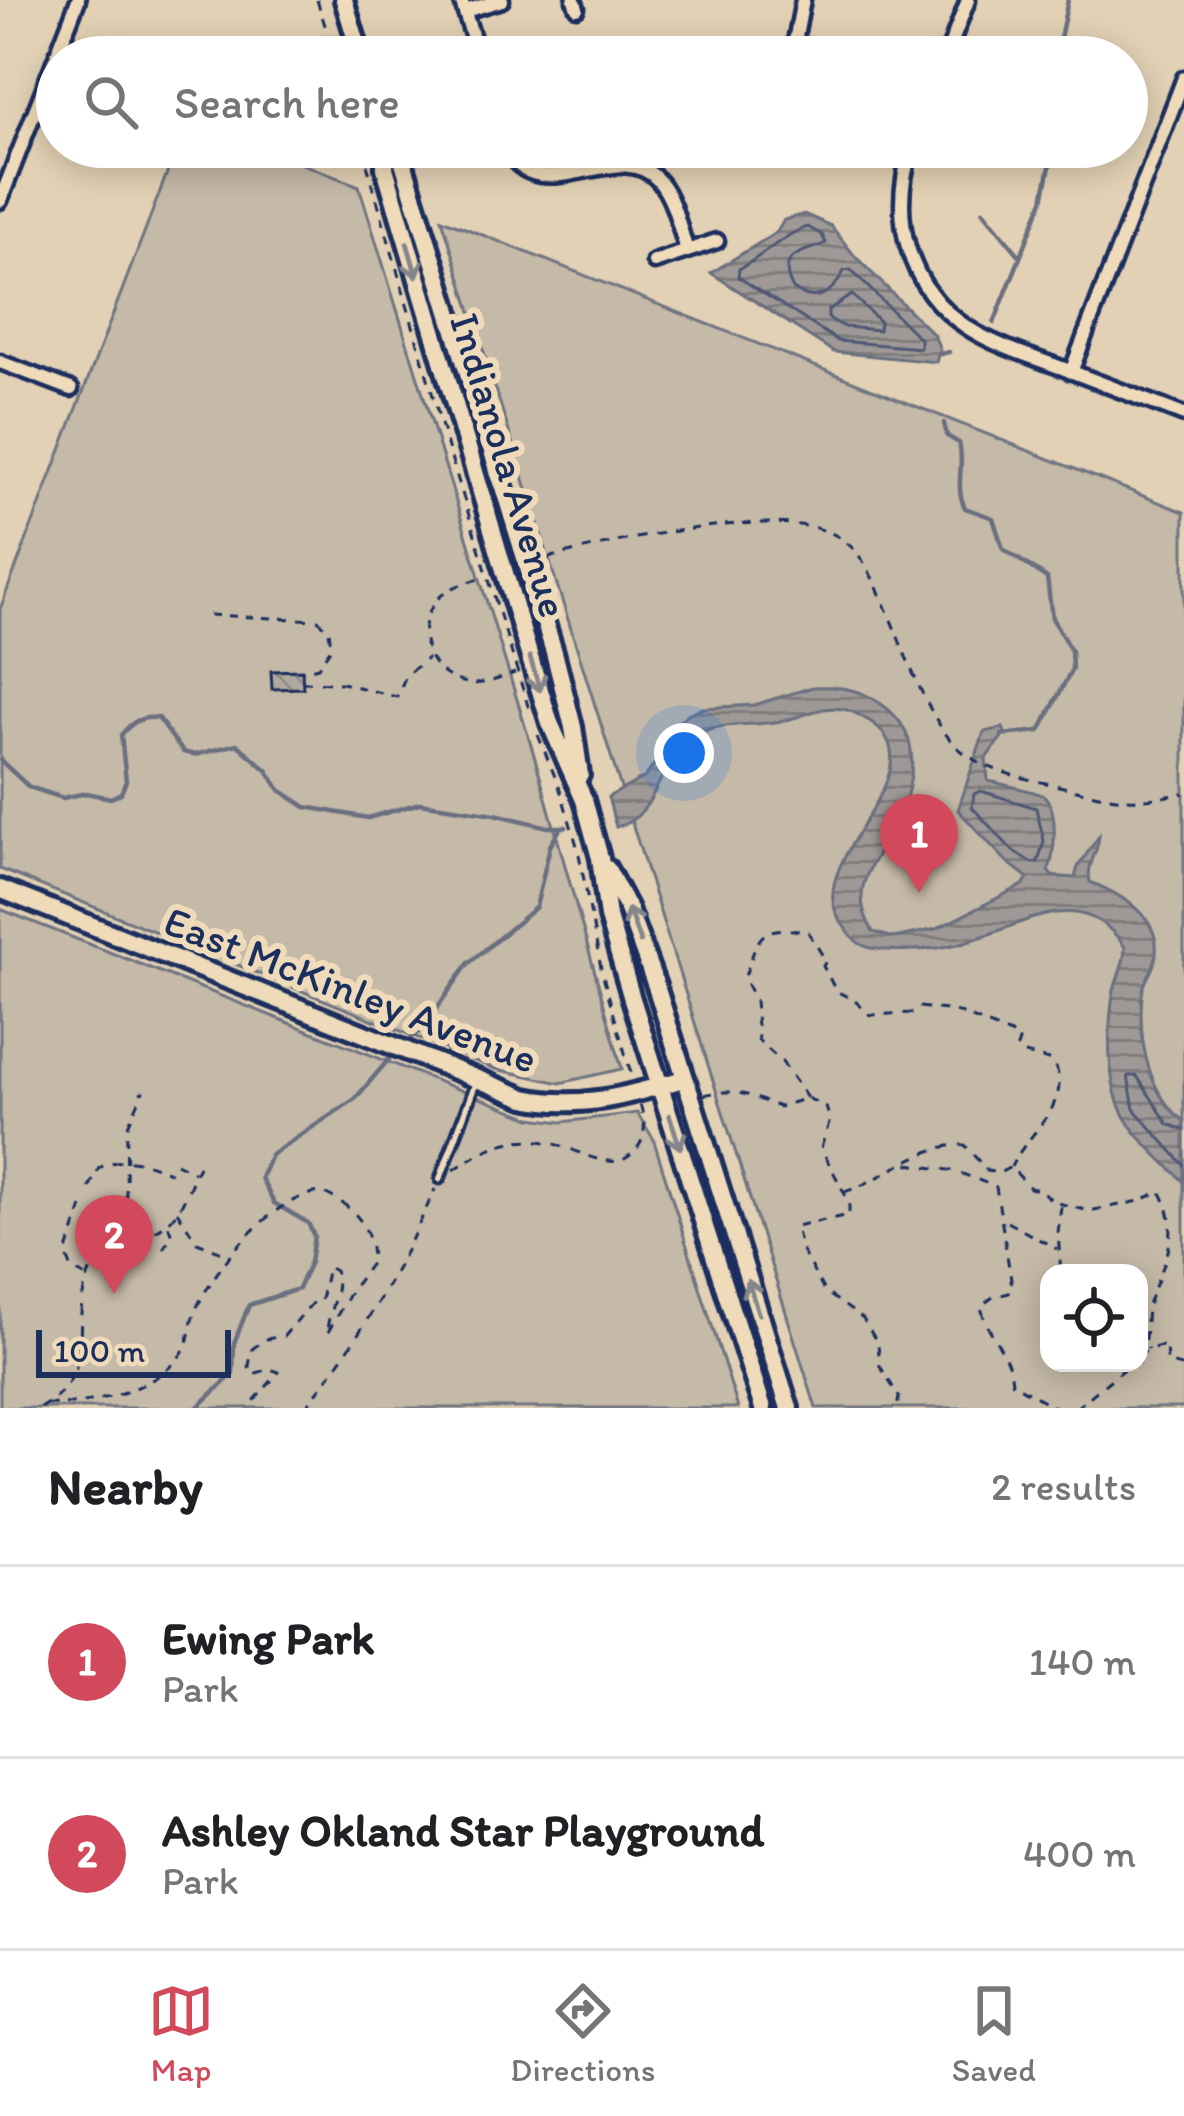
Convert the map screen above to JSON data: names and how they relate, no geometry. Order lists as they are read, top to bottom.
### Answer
{
  "streets": {
    "main road": ["Indianola Avenue", "East McKinley Avenue"]
  },
  "crossings": [
    ["Indianola Avenue", "East McKinley Avenue"]
  ],
  "scale_bar": "100 m",
  "page": {
    "search": "Search here",
    "pins": ["1", "2"],
    "scale": "100 m",
    "heading": ["Nearby", "2 results"],
    "list": [
      {
        "mark": "1",
        "name": "Ewing Park",
        "note": "Park",
        "value": "140 m"
      },
      {
        "mark": "2",
        "name": "Ashley Okland Star Playground",
        "note": "Park",
        "value": "400 m"
      }
    ],
    "nav": ["Map", "Directions", "Saved"]
  }
}
